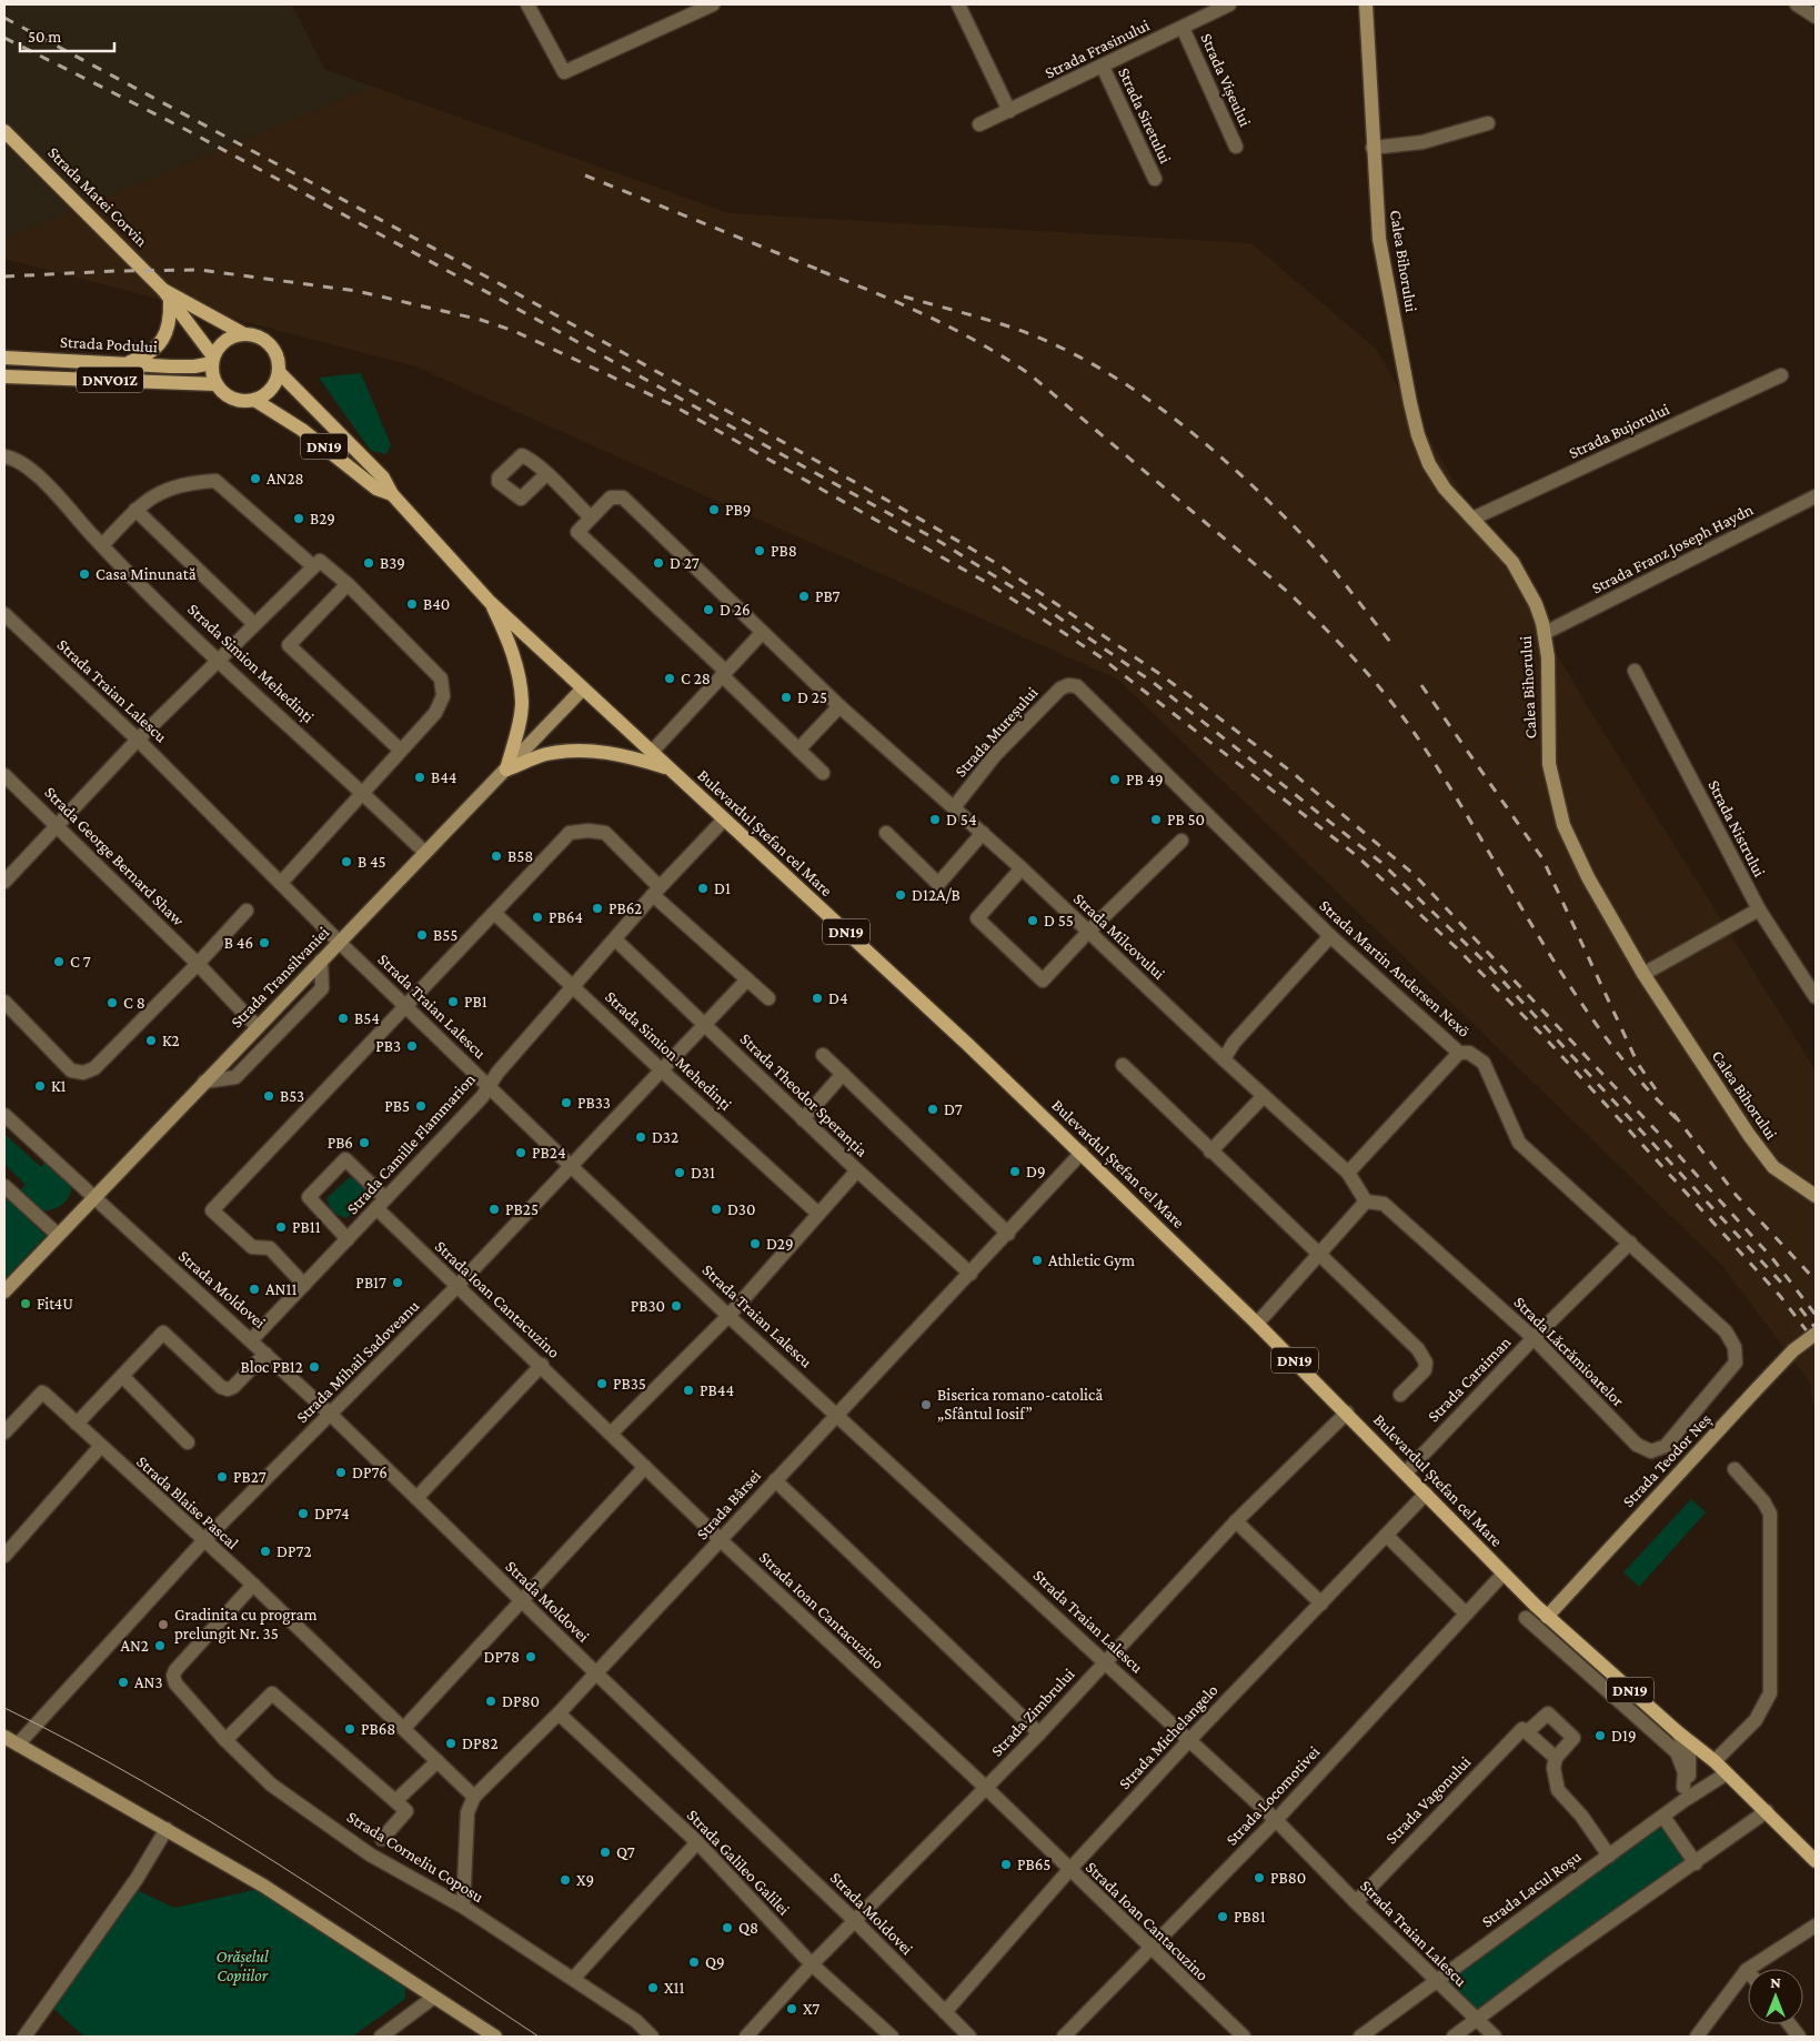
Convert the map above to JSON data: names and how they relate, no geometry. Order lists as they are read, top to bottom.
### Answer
{
  "streets": {
    "main road": [
      "Strada Matei Corvin",
      "Calea Bihorului",
      "Strada Podului",
      "DNVO1Z",
      "DN19",
      "Bulevardul Ștefan cel Mare",
      "Strada Transilvaniei",
      "Strada Teodor Neș"
    ],
    "street": [
      "Strada Frasinului",
      "Strada Vișeului",
      "Strada Siretului",
      "Strada Bujorului",
      "Strada Franz Joseph Haydn",
      "Strada Simion Mehedinți",
      "Strada Traian Lalescu",
      "Strada Mureșului",
      "Strada Nistrului",
      "Strada George Bernard Shaw",
      "Strada Milcovului",
      "Strada Martin Andersen Nexö",
      "Strada Theodor Speranția",
      "Strada Camille Flammarion",
      "Strada Moldovei",
      "Strada Ioan Cantacuzino",
      "Strada Lăcrămioarelor",
      "Strada Mihail Sadoveanu",
      "Strada Caraiman",
      "Strada Blaise Pascal",
      "Strada Bârsei",
      "Strada Zimbrului",
      "Strada Michelangelo",
      "Strada Locomotivei",
      "Strada Vagonului",
      "Strada Corneliu Coposu",
      "Strada Galileo Galilei",
      "Strada Lacul Roșu"
    ]
  },
  "crossings": [
    ["Strada Frasinului", "Strada Vișeului"],
    ["Strada Frasinului", "Strada Siretului"],
    ["Strada Matei Corvin", "DN19"],
    ["Calea Bihorului", "Strada Bujorului"],
    ["Calea Bihorului", "Strada Franz Joseph Haydn"],
    ["Strada Podului", "DN19"],
    ["Strada Podului", "Bulevardul Ștefan cel Mare"],
    ["DN19", "Bulevardul Ștefan cel Mare"],
    ["Strada Simion Mehedinți", "Strada Transilvaniei"],
    ["Strada Simion Mehedinți", "Strada Camille Flammarion"],
    ["Strada Simion Mehedinți", "Strada Mihail Sadoveanu"],
    ["Strada Traian Lalescu", "Strada Transilvaniei"],
    ["Strada Traian Lalescu", "Strada Camille Flammarion"],
    ["Strada Traian Lalescu", "Strada Mihail Sadoveanu"],
    ["Strada Traian Lalescu", "Strada Bârsei"],
    ["Strada Traian Lalescu", "Strada Zimbrului"],
    ["Strada Traian Lalescu", "Strada Michelangelo"],
    ["Strada Traian Lalescu", "Strada Locomotivei"],
    ["Strada Traian Lalescu", "Strada Vagonului"],
    ["Strada Traian Lalescu", "Strada Lacul Roșu"],
    ["Strada Mureșului", "Strada Milcovului"],
    ["Strada Mureșului", "Strada Martin Andersen Nexö"],
    ["Bulevardul Ștefan cel Mare", "Strada Transilvaniei"],
    ["Bulevardul Ștefan cel Mare", "Strada Camille Flammarion"],
    ["Bulevardul Ștefan cel Mare", "Strada Caraiman"],
    ["Bulevardul Ștefan cel Mare", "Strada Teodor Neș"],
    ["Bulevardul Ștefan cel Mare", "Strada Bârsei"],
    ["Bulevardul Ștefan cel Mare", "Strada Zimbrului"],
    ["Bulevardul Ștefan cel Mare", "Strada Michelangelo"],
    ["Bulevardul Ștefan cel Mare", "Strada Locomotivei"],
    ["Bulevardul Ștefan cel Mare", "Strada Lacul Roșu"],
    ["Strada George Bernard Shaw", "Strada Transilvaniei"],
    ["Strada Milcovului", "Strada Lăcrămioarelor"],
    ["Strada Martin Andersen Nexö", "Strada Lăcrămioarelor"],
    ["Strada Martin Andersen Nexö", "Strada Caraiman"],
    ["Strada Transilvaniei", "Strada Moldovei"],
    ["Strada Theodor Speranția", "Strada Camille Flammarion"],
    ["Strada Theodor Speranția", "Strada Mihail Sadoveanu"],
    ["Strada Theodor Speranția", "Strada Bârsei"],
    ["Strada Camille Flammarion", "Strada Moldovei"],
    ["Strada Camille Flammarion", "Strada Ioan Cantacuzino"],
    ["Strada Moldovei", "Strada Mihail Sadoveanu"],
    ["Strada Moldovei", "Strada Bârsei"],
    ["Strada Moldovei", "Strada Zimbrului"],
    ["Strada Moldovei", "Strada Michelangelo"],
    ["Strada Ioan Cantacuzino", "Strada Mihail Sadoveanu"],
    ["Strada Ioan Cantacuzino", "Strada Bârsei"],
    ["Strada Ioan Cantacuzino", "Strada Zimbrului"],
    ["Strada Ioan Cantacuzino", "Strada Michelangelo"],
    ["Strada Ioan Cantacuzino", "Strada Locomotivei"],
    ["Strada Lăcrămioarelor", "Strada Caraiman"],
    ["Strada Mihail Sadoveanu", "Strada Blaise Pascal"],
    ["Strada Blaise Pascal", "Strada Bârsei"],
    ["Strada Blaise Pascal", "Strada Corneliu Coposu"],
    ["Strada Bârsei", "Strada Corneliu Coposu"],
    ["Strada Bârsei", "Strada Galileo Galilei"],
    ["Strada Zimbrului", "Strada Galileo Galilei"]
  ],
  "parks": ["Orășelul Copiilor"],
  "places": [
    "AN28",
    "PB9",
    "B29",
    "PB8",
    "B39",
    "D 27",
    "Casa Minunată",
    "PB7",
    "B40",
    "D 26",
    "C 28",
    "D 25",
    "B44",
    "PB 49",
    "D 54",
    "PB 50",
    "B58",
    "B 45",
    "D1",
    "D12A/B",
    "PB62",
    "PB64",
    "D 55",
    "B55",
    "B 46",
    "C 7",
    "D4",
    "PB1",
    "C 8",
    "B54",
    "K2",
    "PB3",
    "K1",
    "B53",
    "PB33",
    "PB5",
    "D7",
    "D32",
    "PB6",
    "PB24",
    "D9",
    "D31",
    "PB25",
    "D30",
    "PB11",
    "D29",
    "Athletic Gym",
    "PB17",
    "AN11",
    "Fit4U",
    "PB30",
    "Bloc PB12",
    "PB35",
    "PB44",
    "Biserica romano-catolică „Sfântul Iosif”",
    "DP76",
    "PB27",
    "DP74",
    "DP72",
    "Gradinita cu program prelungit Nr. 35",
    "AN2",
    "DP78",
    "AN3",
    "DP80",
    "PB68",
    "D19",
    "DP82",
    "Q7",
    "PB65",
    "PB80",
    "X9",
    "PB81",
    "Q8",
    "Q9",
    "X11",
    "X7"
  ],
  "scale_bar": "50 m",
  "north": "top"
}
